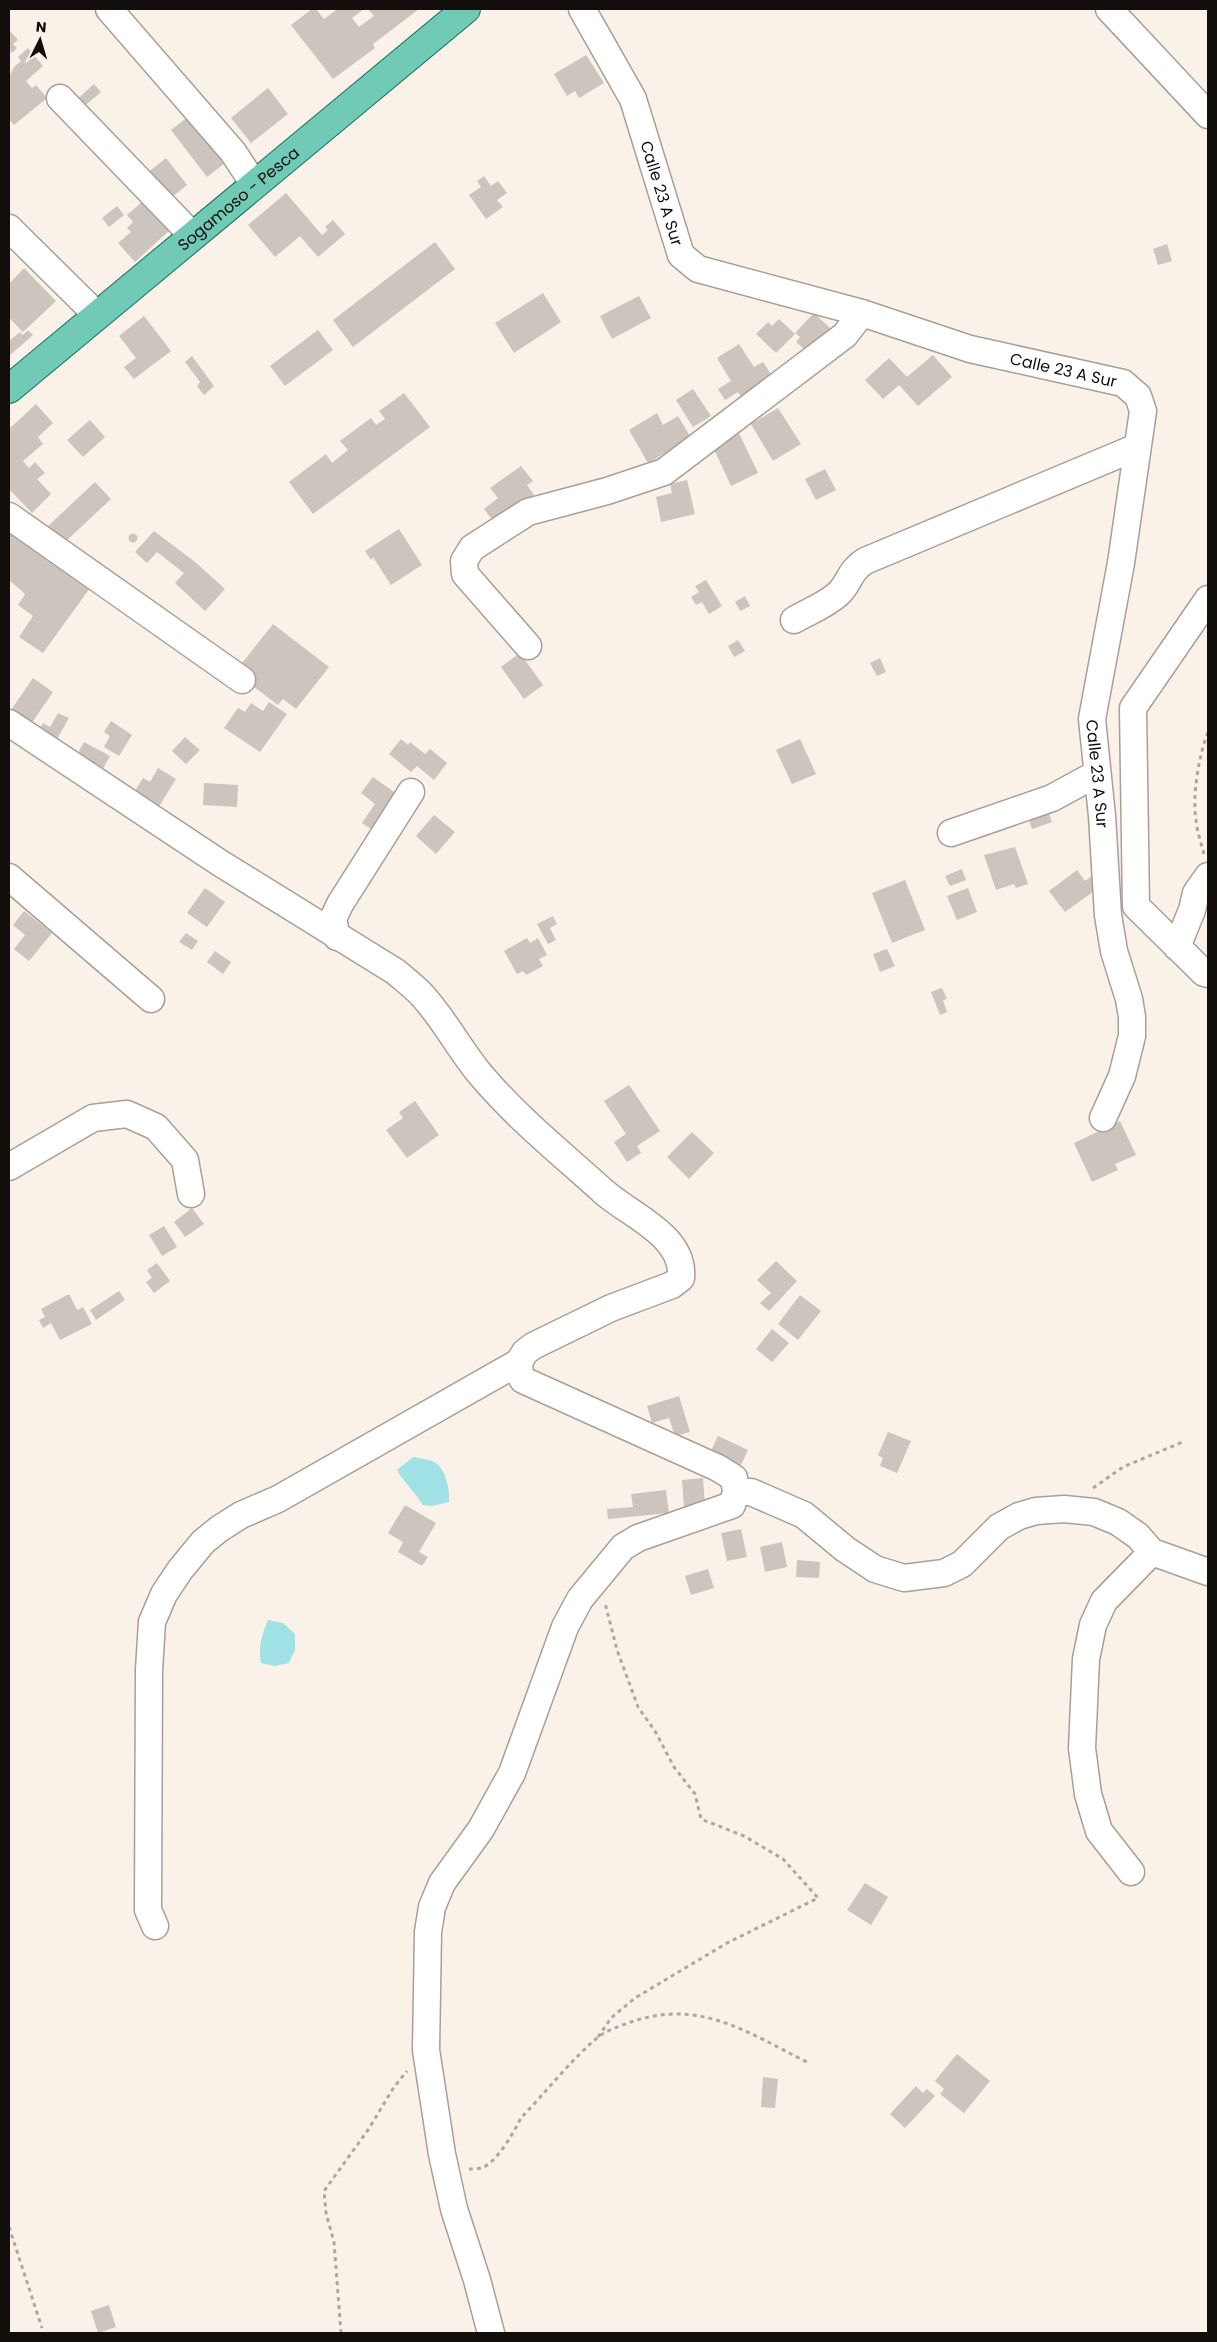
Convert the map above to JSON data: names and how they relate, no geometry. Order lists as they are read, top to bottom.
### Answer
{
  "streets": {
    "main road": ["Sogamoso - Pesca"],
    "street": ["Calle 23 A Sur"]
  },
  "north": "top"
}
